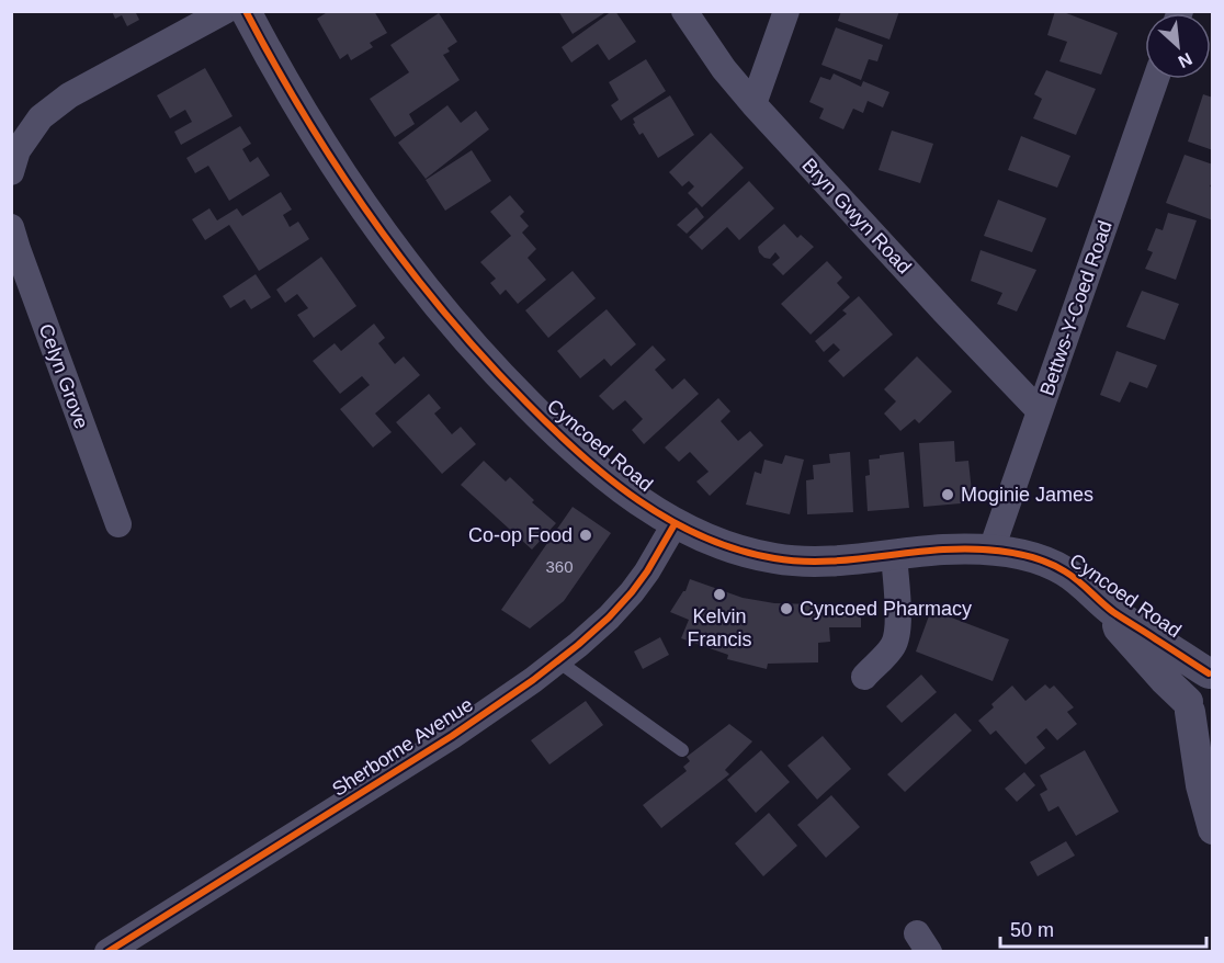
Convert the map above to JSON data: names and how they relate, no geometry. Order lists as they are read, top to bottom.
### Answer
{
  "streets": {
    "street": [
      "Bryn Gwyn Road",
      "Bettws-Y-Coed Road",
      "Celyn Grove",
      "Cyncoed Road",
      "Sherborne Avenue"
    ]
  },
  "crossings": [
    ["Bryn Gwyn Road", "Bettws-Y-Coed Road"],
    ["Bettws-Y-Coed Road", "Cyncoed Road"],
    ["Cyncoed Road", "Sherborne Avenue"]
  ],
  "places": [
    "Moginie James",
    "Co-op Food",
    "Kelvin Francis",
    "Cyncoed Pharmacy"
  ],
  "house_numbers": ["360"],
  "scale_bar": "50 m",
  "north": "bottom right"
}
